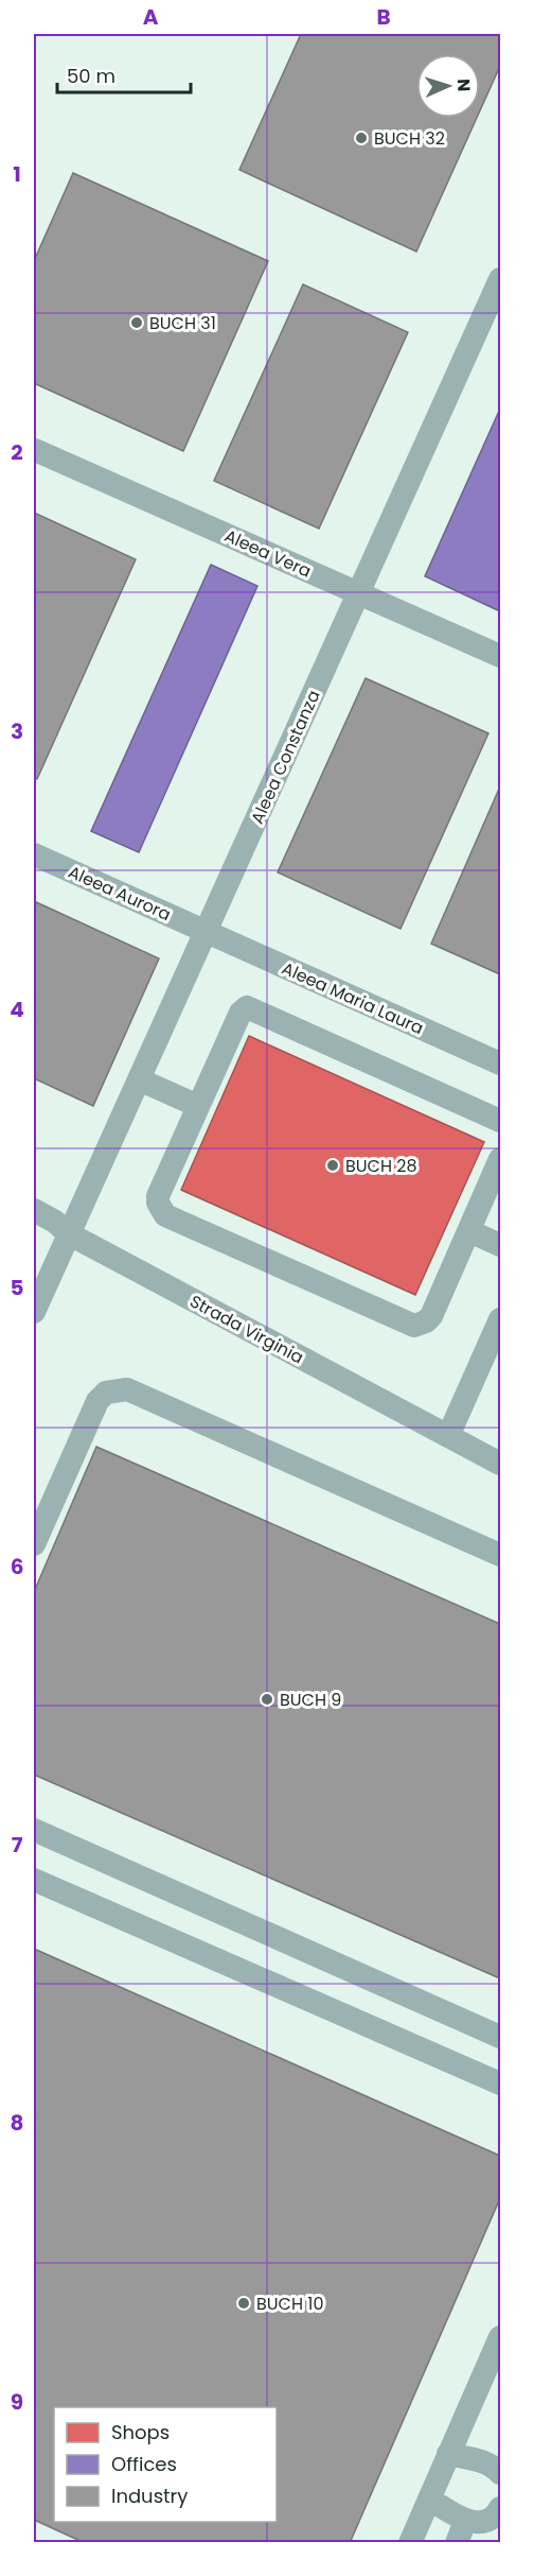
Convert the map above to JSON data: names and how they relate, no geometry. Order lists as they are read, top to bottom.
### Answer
{
  "streets": {
    "street": [
      "Aleea Vera",
      "Aleea Constanza",
      "Aleea Aurora",
      "Aleea Maria Laura",
      "Strada Virginia"
    ]
  },
  "crossings": [
    ["Aleea Vera", "Aleea Constanza"],
    ["Aleea Constanza", "Aleea Aurora"],
    ["Aleea Constanza", "Aleea Maria Laura"],
    ["Aleea Constanza", "Strada Virginia"],
    ["Aleea Aurora", "Aleea Maria Laura"]
  ],
  "places": [
    "BUCH 32",
    "BUCH 31",
    "BUCH 28",
    "BUCH 9",
    "BUCH 10"
  ],
  "legend": ["Shops", "Offices", "Industry"],
  "scale_bar": "50 m",
  "north": "right",
  "grid": {
    "columns": ["A", "B"],
    "rows": [
      "1",
      "2",
      "3",
      "4",
      "5",
      "6",
      "7",
      "8",
      "9"
    ]
  }
}
